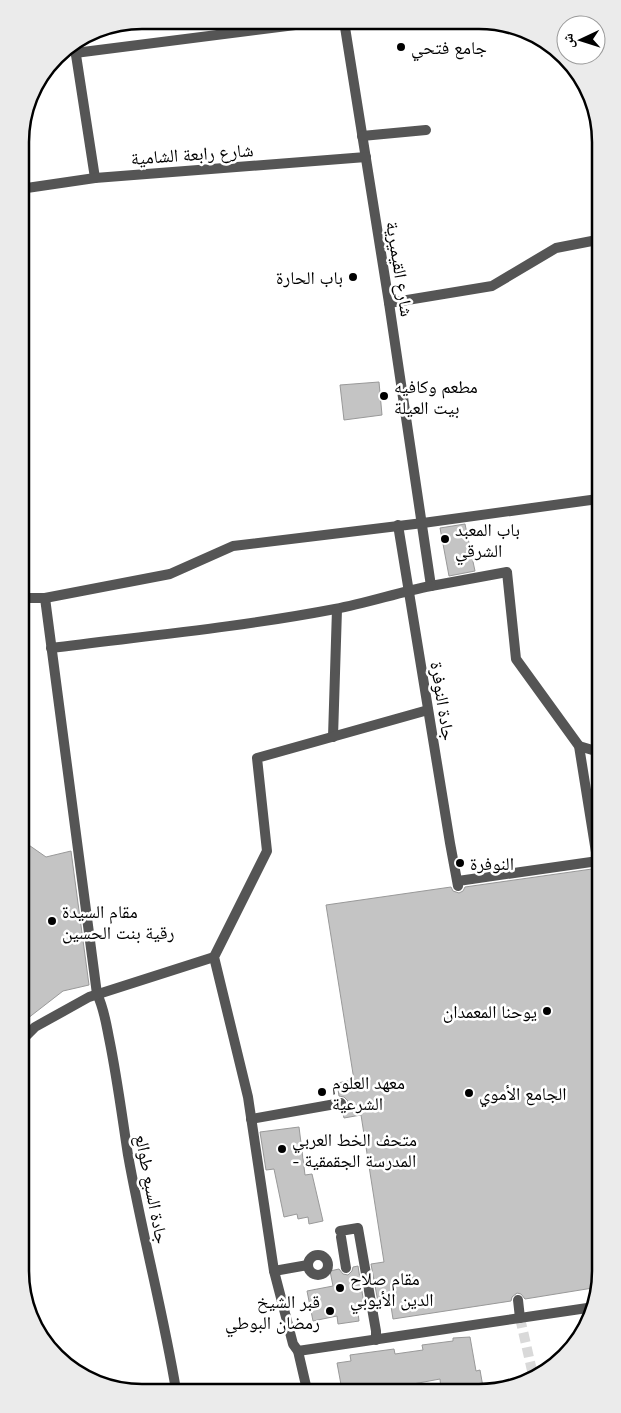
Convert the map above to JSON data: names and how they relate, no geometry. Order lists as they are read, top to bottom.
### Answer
{
  "streets": {
    "street": [
      "شارع رابعة الشامية",
      "شارع القيميرية",
      "جادة النوفرة",
      "جادة السبع طوالع"
    ]
  },
  "crossings": [
    ["شارع رابعة الشامية", "شارع القيميرية"]
  ],
  "places": [
    "جامع فتحي",
    "باب الحارة",
    "مطعم وكافيه بيت العيلة",
    "باب المعبد الشرقي",
    "النوفرة",
    "مقام السيدة رقية بنت الحسين",
    "يوحنا المعمدان",
    "معهد العلوم الشرعية",
    "الجامع الأموي",
    "متحف الخط العربي - المدرسة الجقمقية",
    "مقام صلاح الدين الأيوبي",
    "قبر الشيخ رمضان البوطي"
  ],
  "north": "left"
}
